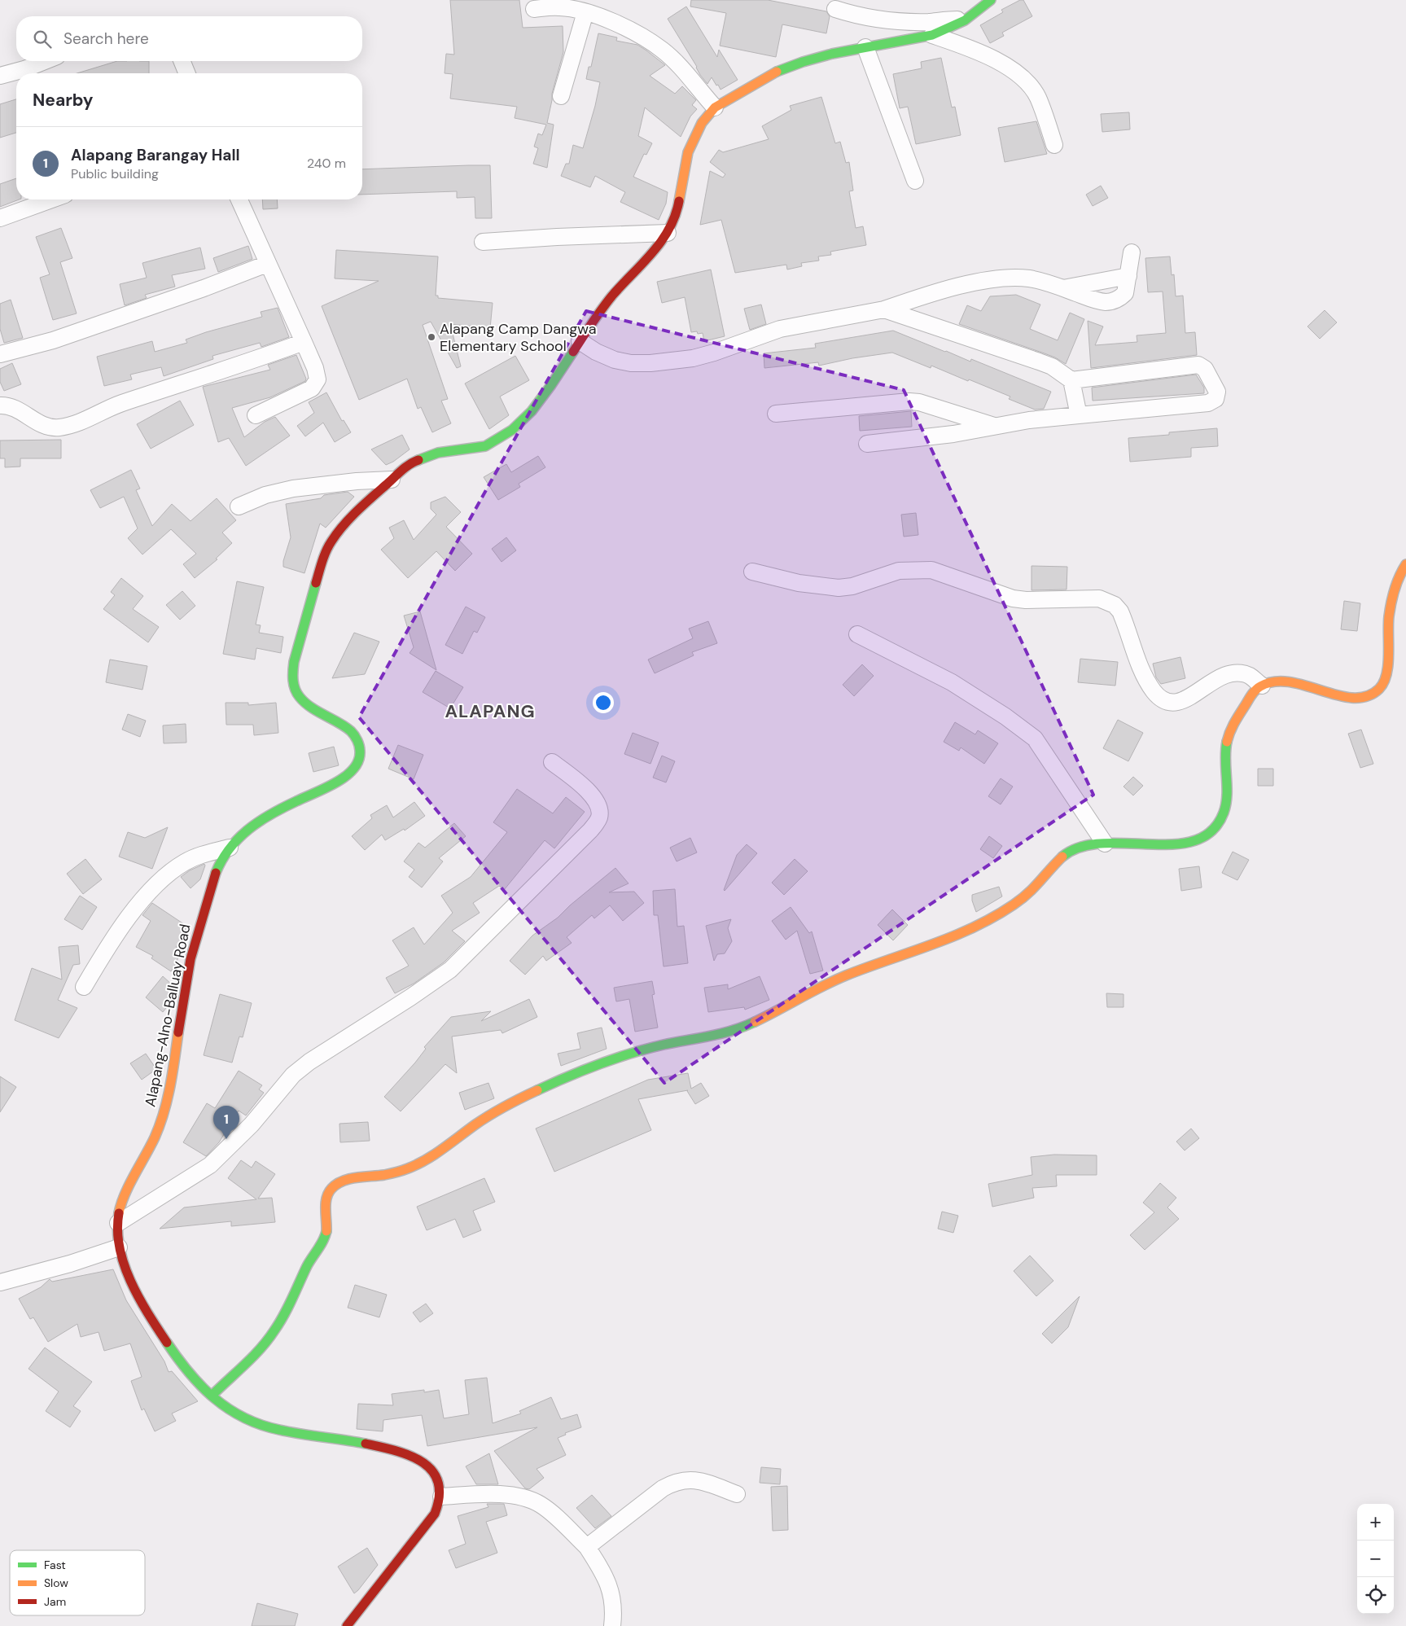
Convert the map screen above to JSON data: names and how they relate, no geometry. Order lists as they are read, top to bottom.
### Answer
{
  "streets": {
    "main road": ["Alapang-Alno-Balluay Road"]
  },
  "districts": ["ALAPANG"],
  "places": ["Alapang Camp Dangwa Elementary School"],
  "legend": ["Fast", "Slow", "Jam"],
  "page": {
    "search": "Search here",
    "heading": "Nearby",
    "list": [
      {
        "mark": "1",
        "name": "Alapang Barangay Hall",
        "note": "Public building",
        "value": "240 m"
      }
    ],
    "pins": "1",
    "map_buttons": ["+", "−"]
  }
}
